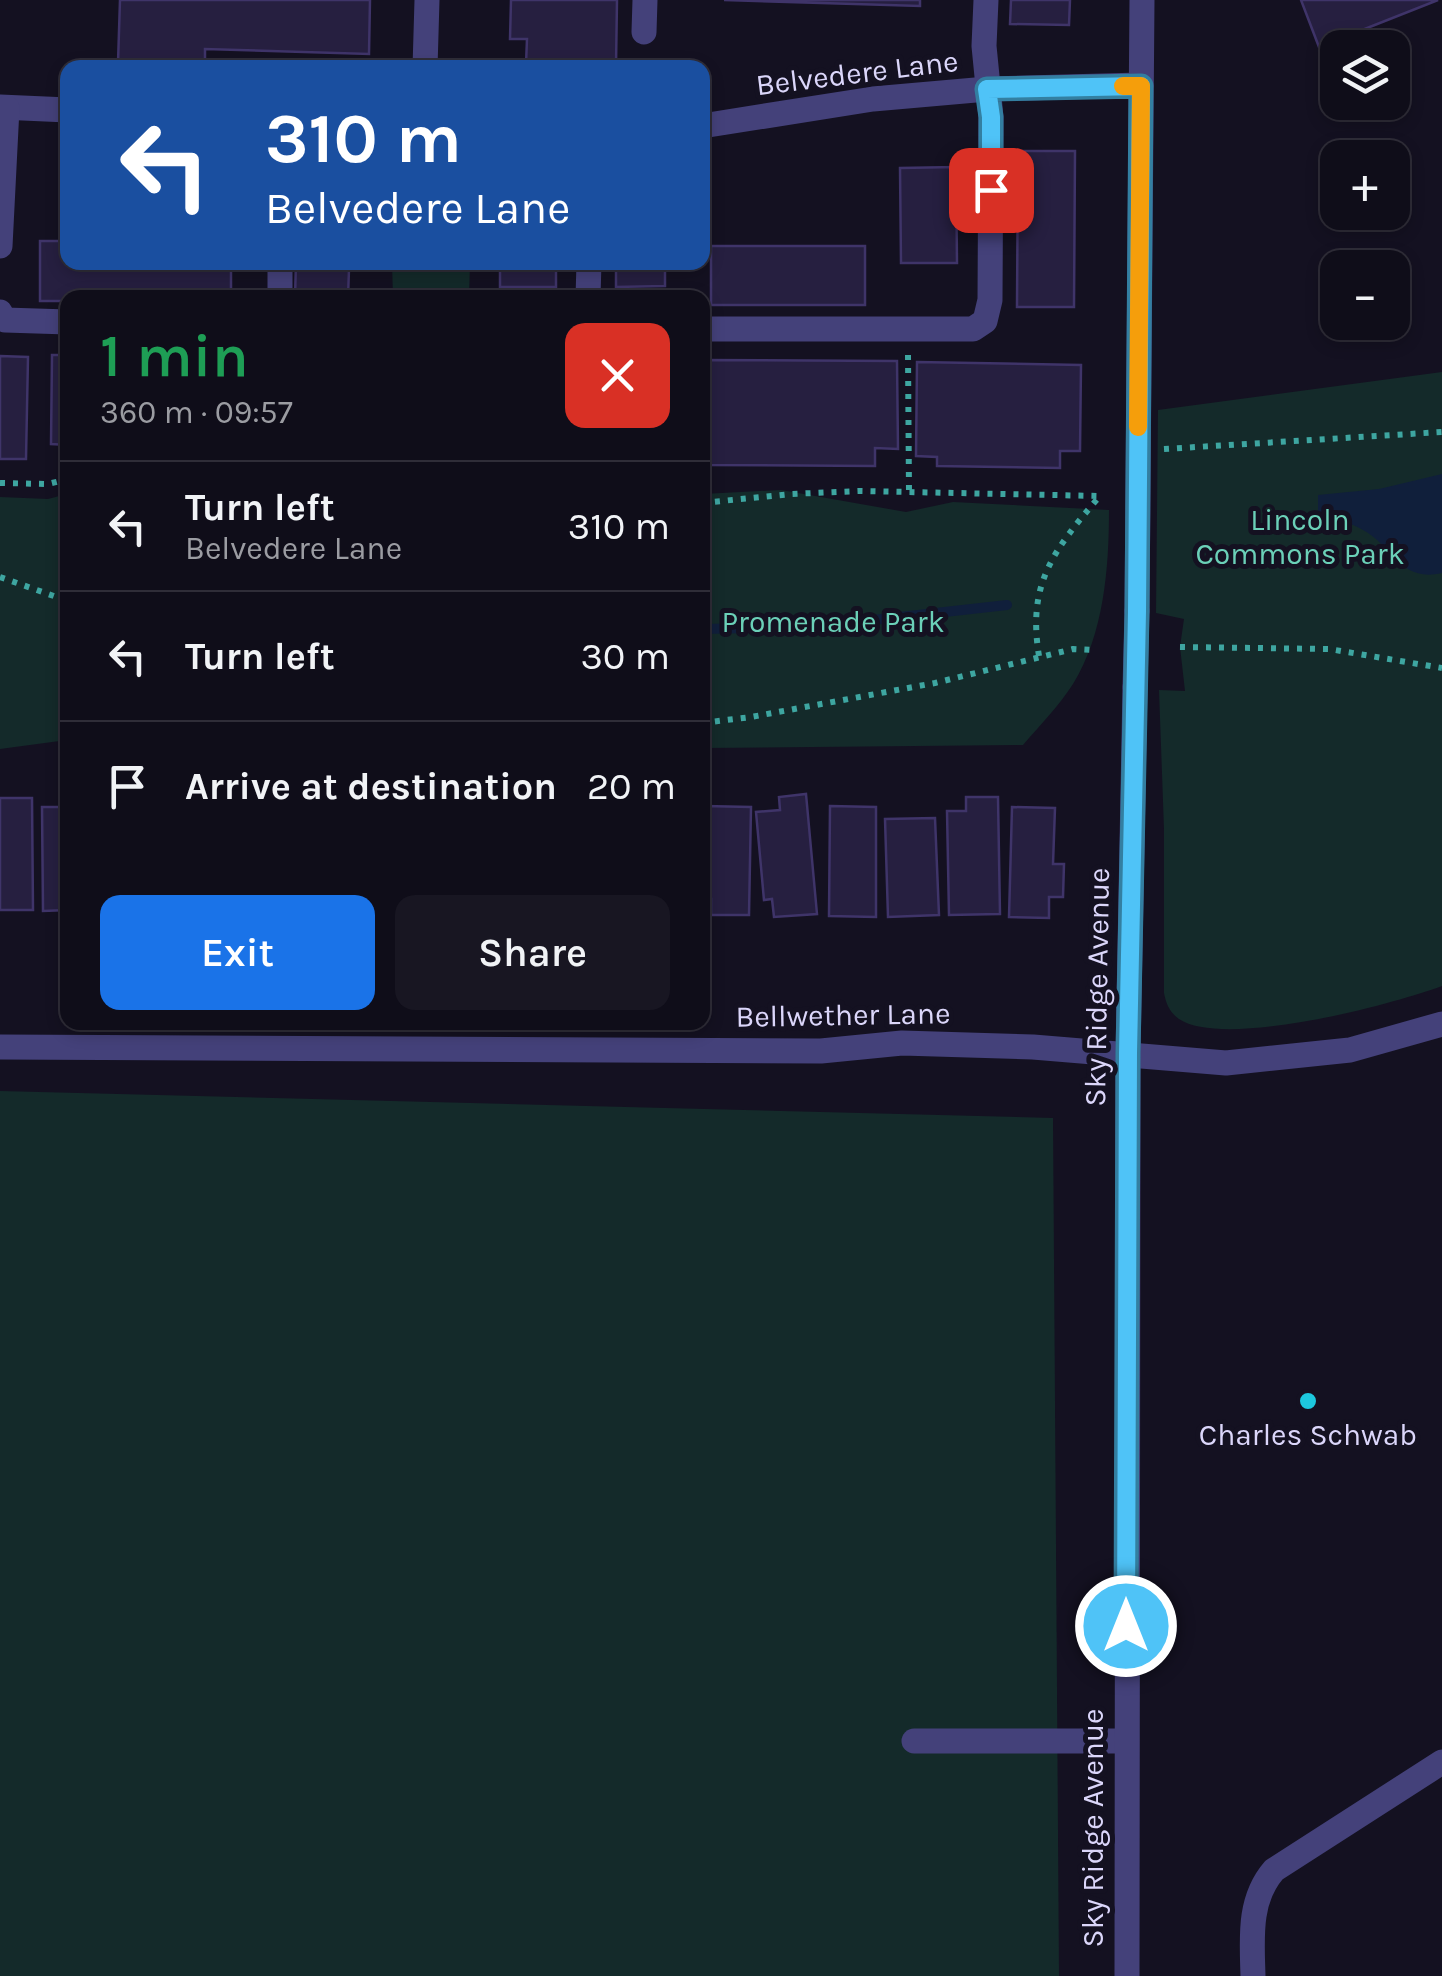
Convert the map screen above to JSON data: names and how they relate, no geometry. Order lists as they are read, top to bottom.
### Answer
{
  "streets": {
    "street": ["Belvedere Lane", "Sky Ridge Avenue", "Bellwether Lane"]
  },
  "crossings": [
    ["Belvedere Lane", "Sky Ridge Avenue"],
    ["Sky Ridge Avenue", "Bellwether Lane"]
  ],
  "parks": ["Lincoln Commons Park", "Promenade Park"],
  "places": ["Charles Schwab"],
  "page": {
    "map_buttons": ["+", "−"],
    "turn": ["310 m", "Belvedere Lane"],
    "heading": ["1 min", "360 m · 09:57"],
    "list": [
      {
        "name": "Turn left",
        "note": "Belvedere Lane",
        "value": "310 m"
      },
      {
        "name": "Turn left",
        "value": "30 m"
      },
      {
        "name": "Arrive at destination",
        "value": "20 m"
      }
    ],
    "buttons": ["Exit", "Share"]
  }
}
